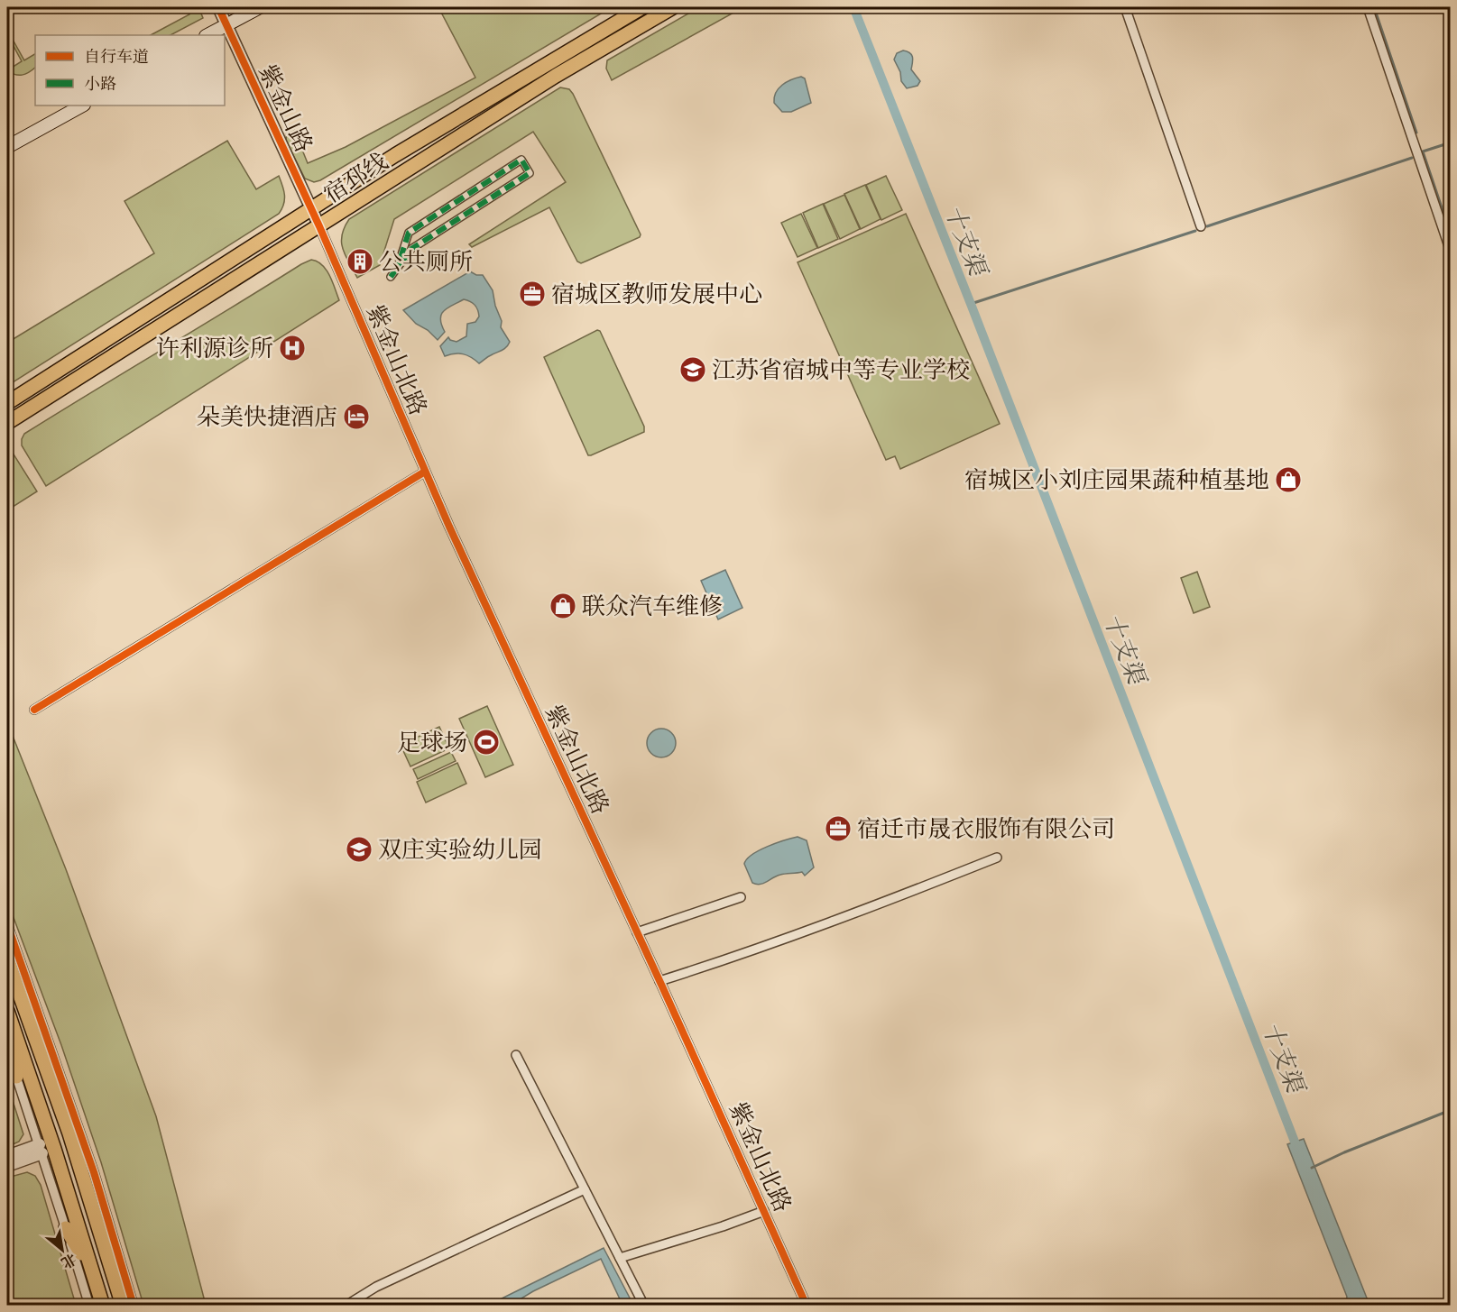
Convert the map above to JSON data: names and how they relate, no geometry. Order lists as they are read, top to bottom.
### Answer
{
  "streets": {
    "main road": ["宿邳线"],
    "street": ["紫金山路", "紫金山北路"]
  },
  "crossings": [
    ["紫金山路", "宿邳线"],
    ["紫金山路", "紫金山北路"],
    ["宿邳线", "紫金山北路"]
  ],
  "water": ["十支渠"],
  "places": {
    "building": ["公共厕所"],
    "office": ["宿城区教师发展中心", "宿迁市晟衣服饰有限公司"],
    "hospital": ["许利源诊所"],
    "school or university": ["江苏省宿城中等专业学校", "双庄实验幼儿园"],
    "hotel": ["朵美快捷酒店"],
    "shop": ["宿城区小刘庄园果蔬种植基地", "联众汽车维修"],
    "sports": ["足球场"]
  },
  "legend": ["自行车道", "小路"],
  "north": "bottom right"
}
